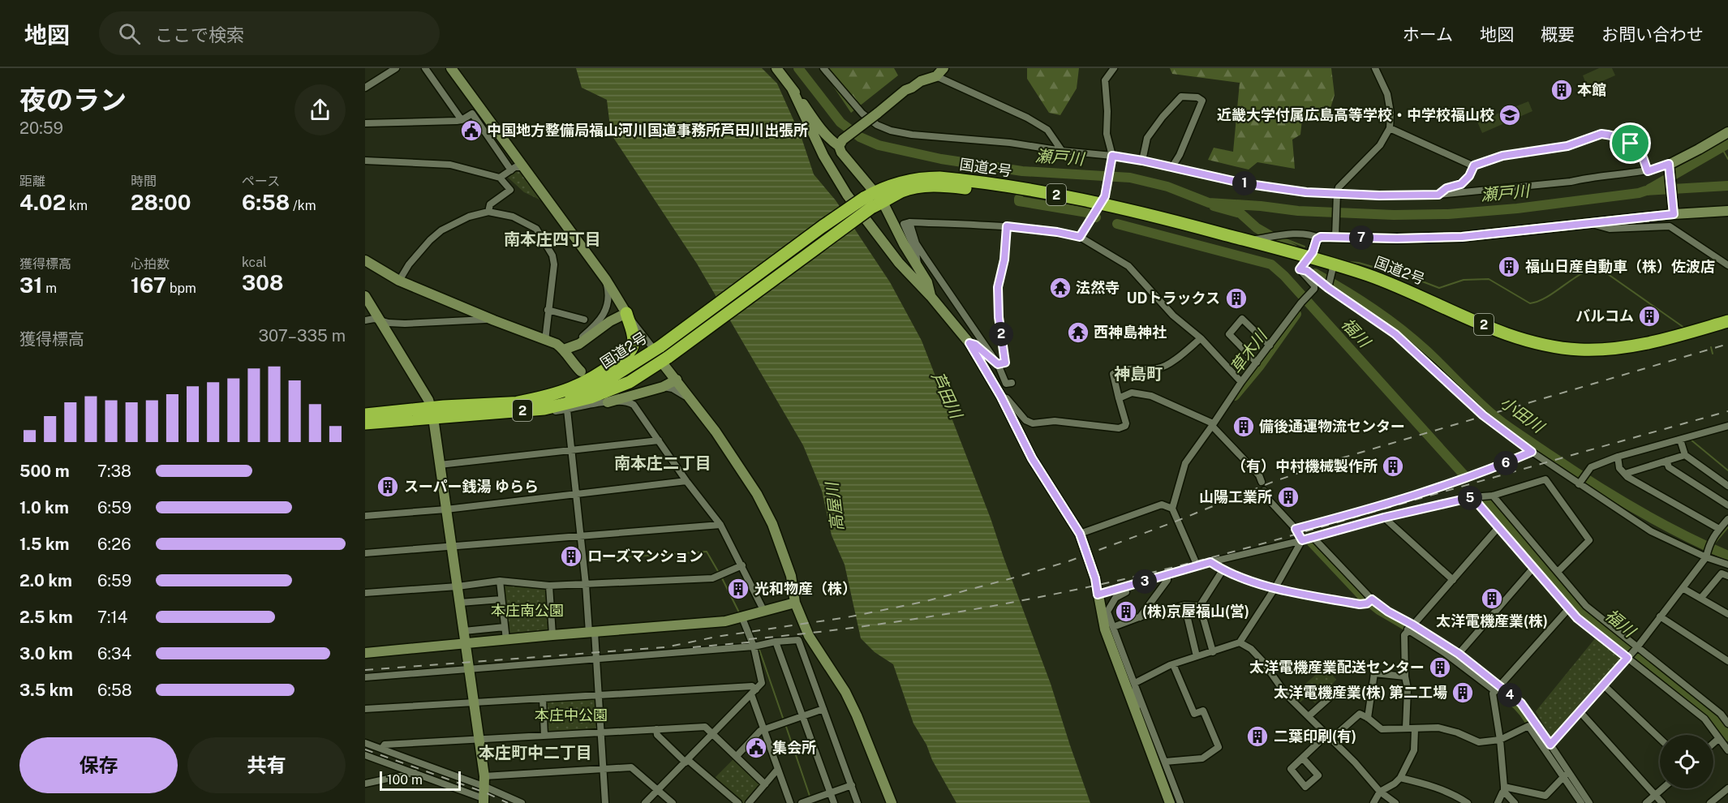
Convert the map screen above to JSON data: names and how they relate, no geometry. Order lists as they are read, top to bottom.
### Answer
{
  "streets": {
    "highway": ["国道2号", "2"]
  },
  "districts": [
    "南本庄四丁目",
    "神島町",
    "南本庄二丁目",
    "本庄町中二丁目"
  ],
  "water": [
    "瀬戸川",
    "福川",
    "草木川",
    "芦田川",
    "小田川",
    "高屋川"
  ],
  "parks": ["本庄南公園", "本庄中公園"],
  "places": {
    "building": [
      "本館",
      "福山日産自動車（株）佐波店",
      "UDトラックス",
      "バルコム",
      "備後通運物流センター",
      "（有）中村機械製作所",
      "スーパー銭湯 ゆらら",
      "山陽工業所",
      "ローズマンション",
      "光和物産（株）",
      "太洋電機産業(株)",
      "(株)京屋福山(営)",
      "太洋電機産業配送センター",
      "太洋電機産業(株) 第二工場",
      "二葉印刷(有)"
    ],
    "school or university": ["近畿大学付属広島高等学校・中学校福山校"],
    "public building": ["中国地方整備局福山河川国道事務所芦田川出張所", "集会所"],
    "temple": ["法然寺", "西神島神社"]
  },
  "scale_bar": "100 m",
  "page": {
    "header": "地図",
    "search": "ここで検索",
    "nav": [
      "ホーム",
      "地図",
      "概要",
      "お問い合わせ"
    ],
    "heading": ["夜のラン", "20:59"],
    "stats": [
      ["距離", "4.02 km"],
      ["時間", "28:00"],
      ["ペース", "6:58 /km"],
      ["獲得標高", "31 m"],
      ["心拍数", "167 bpm"],
      ["kcal", "308"]
    ],
    "pins": [
      "1",
      "7",
      "2",
      "6",
      "5",
      "3",
      "4"
    ],
    "chart": ["獲得標高", "307–335 m"],
    "list": [
      {
        "name": "500 m",
        "note": "7:38"
      },
      {
        "name": "1.0 km",
        "note": "6:59"
      },
      {
        "name": "1.5 km",
        "note": "6:26"
      },
      {
        "name": "2.0 km",
        "note": "6:59"
      },
      {
        "name": "2.5 km",
        "note": "7:14"
      },
      {
        "name": "3.0 km",
        "note": "6:34"
      },
      {
        "name": "3.5 km",
        "note": "6:58"
      }
    ],
    "buttons": ["保存", "共有"],
    "scale": "100 m"
  }
}
